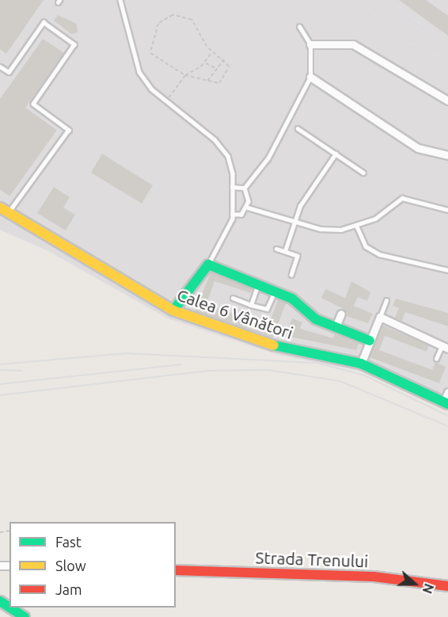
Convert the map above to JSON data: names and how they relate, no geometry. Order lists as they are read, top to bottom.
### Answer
{
  "streets": {
    "street": ["Calea 6 Vânători", "Strada Trenului"]
  },
  "legend": ["Fast", "Slow", "Jam"],
  "north": "right"
}
